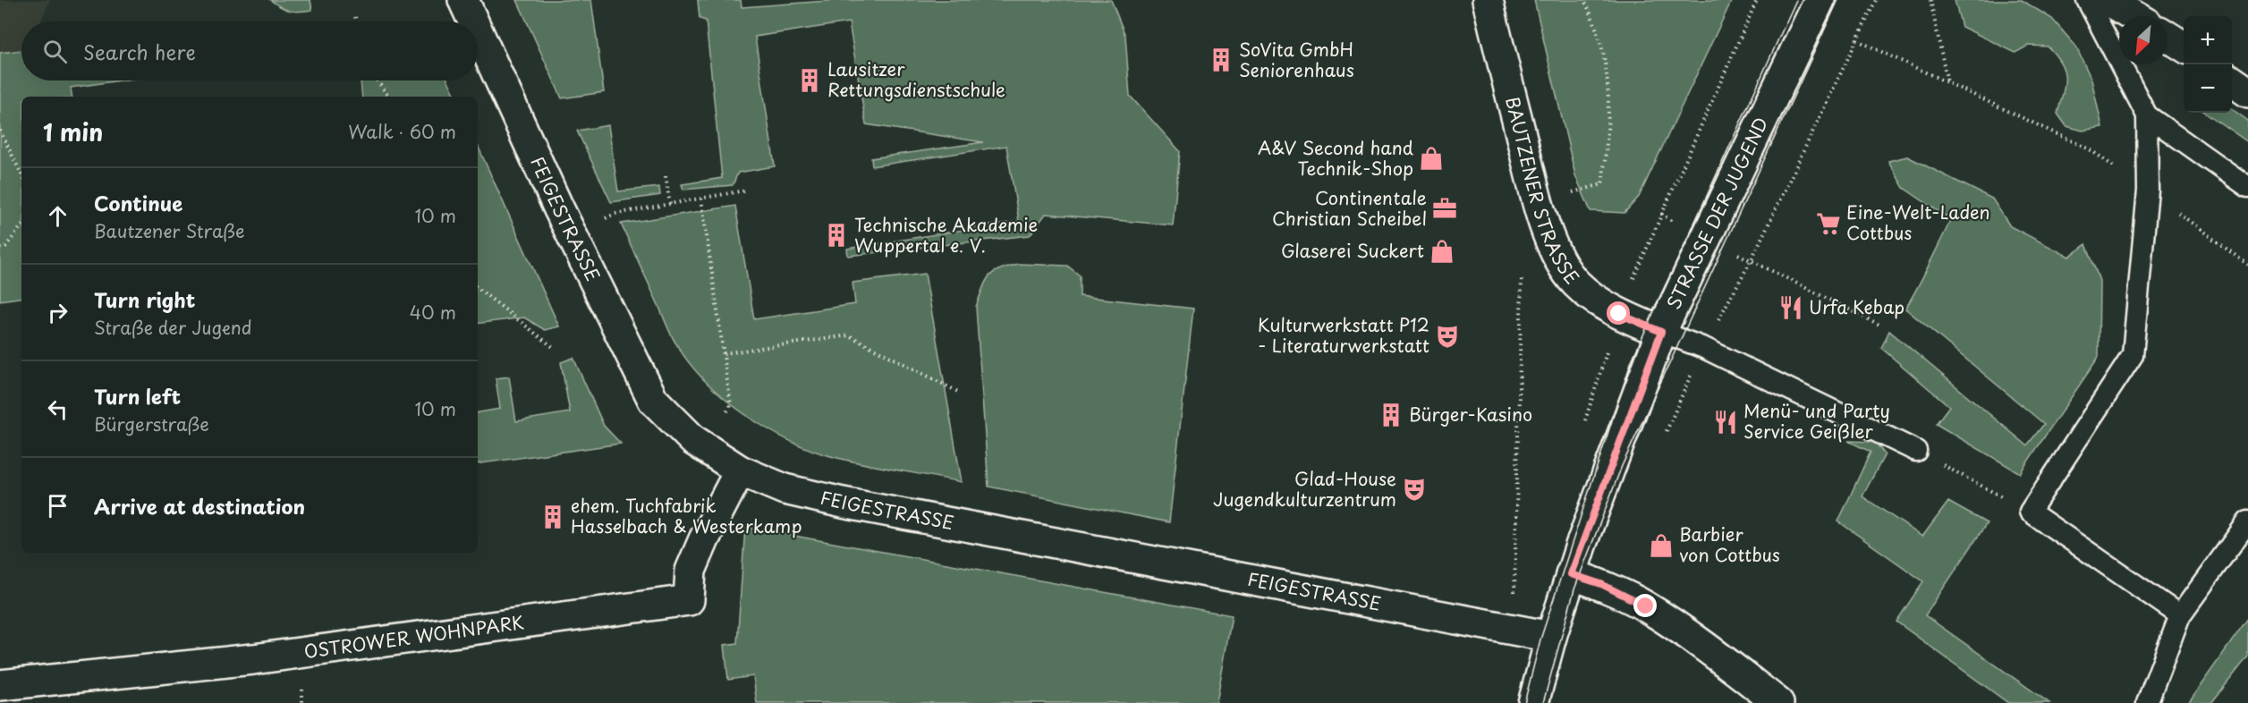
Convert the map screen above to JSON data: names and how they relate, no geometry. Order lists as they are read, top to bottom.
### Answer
{
  "streets": {
    "street": [
      "BAUTZENER STRASSE",
      "STRASSE DER JUGEND",
      "FEIGESTRASSE",
      "OSTROWER WOHNPARK"
    ]
  },
  "crossings": [
    ["BAUTZENER STRASSE", "STRASSE DER JUGEND"],
    ["STRASSE DER JUGEND", "FEIGESTRASSE"],
    ["FEIGESTRASSE", "OSTROWER WOHNPARK"]
  ],
  "places": {
    "building": [
      "SoVita GmbH Seniorenhaus",
      "Lausitzer Rettungsdienstschule",
      "Technische Akademie Wuppertal e. V.",
      "Bürger-Kasino",
      "ehem. Tuchfabrik Hasselbach & Westerkamp"
    ],
    "shop": ["A&V Second hand Technik-Shop", "Glaserei Suckert", "Barbier von Cottbus"],
    "office": ["Continentale Christian Scheibel"],
    "supermarket": ["Eine-Welt-Laden Cottbus"],
    "restaurant": ["Urfa Kebap", "Menü- und Party Service Geißler"],
    "theatre": ["Kulturwerkstatt P12 - Literaturwerkstatt", "Glad-House Jugendkulturzentrum"]
  },
  "north": "bottom left",
  "page": {
    "map_buttons": ["+", "−"],
    "search": "Search here",
    "heading": ["1 min", "Walk · 60 m"],
    "list": [
      ["Continue", "Bautzener Straße", "10 m"],
      ["Turn right", "Straße der Jugend", "40 m"],
      ["Turn left", "Bürgerstraße", "10 m"],
      "Arrive at destination"
    ]
  }
}
